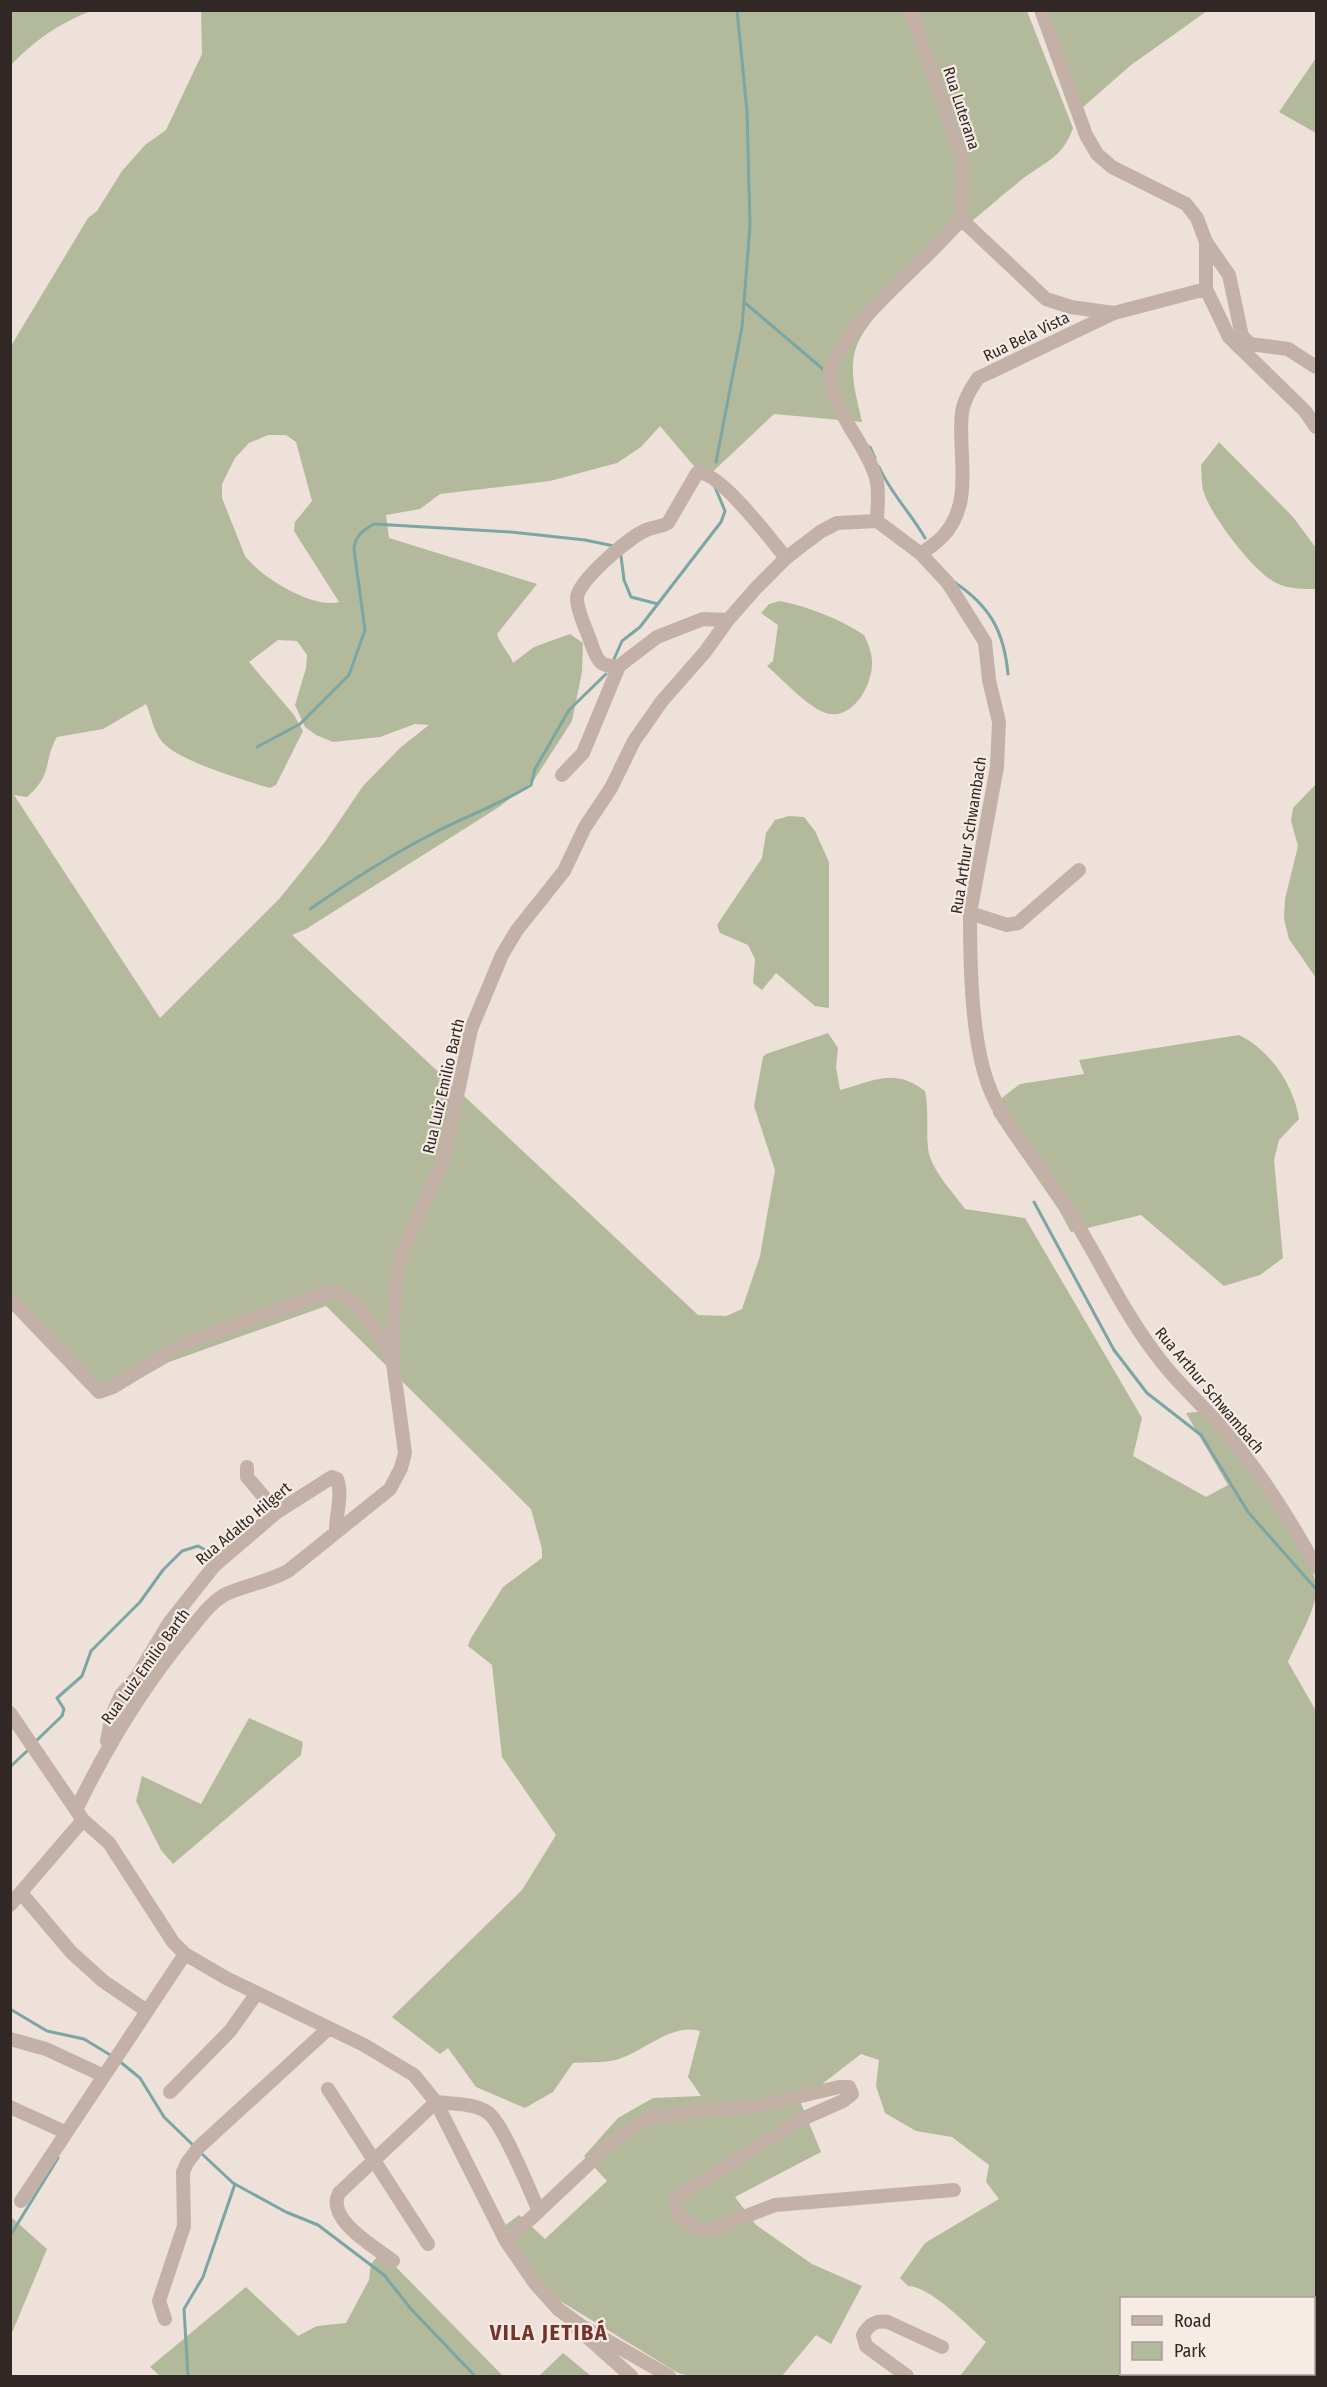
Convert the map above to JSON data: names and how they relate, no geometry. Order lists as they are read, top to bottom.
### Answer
{
  "streets": {
    "street": [
      "Rua Luterana",
      "Rua Bela Vista",
      "Rua Arthur Schwambach",
      "Rua Luiz Emilio Barth",
      "Rua Adalto Hilgert"
    ]
  },
  "crossings": [
    ["Rua Bela Vista", "Rua Arthur Schwambach"],
    ["Rua Luiz Emilio Barth", "Rua Adalto Hilgert"]
  ],
  "districts": ["VILA JETIBÁ"],
  "legend": ["Road", "Park"]
}
